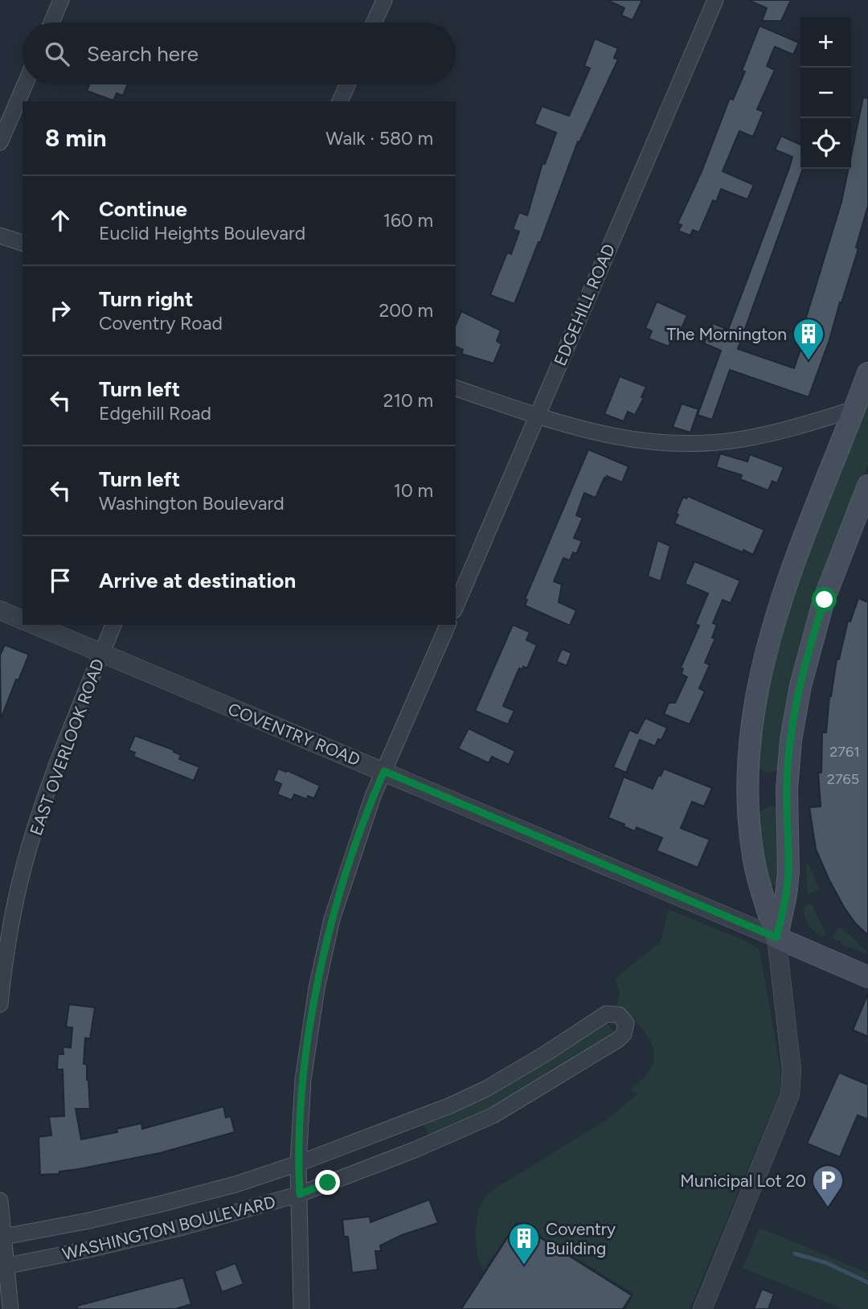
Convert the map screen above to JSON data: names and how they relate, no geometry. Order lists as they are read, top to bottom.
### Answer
{
  "streets": {
    "main road": ["COVENTRY ROAD"],
    "street": ["EDGEHILL ROAD", "EAST OVERLOOK ROAD", "WASHINGTON BOULEVARD"]
  },
  "crossings": [
    ["COVENTRY ROAD", "EAST OVERLOOK ROAD"]
  ],
  "places": {
    "building": ["The Mornington", "Coventry Building"],
    "parking": ["Municipal Lot 20"]
  },
  "house_numbers": ["2761", "2765"],
  "page": {
    "map_buttons": ["+", "−"],
    "search": "Search here",
    "heading": ["8 min", "Walk · 580 m"],
    "list": [
      ["Continue", "Euclid Heights Boulevard", "160 m"],
      ["Turn right", "Coventry Road", "200 m"],
      ["Turn left", "Edgehill Road", "210 m"],
      ["Turn left", "Washington Boulevard", "10 m"],
      "Arrive at destination"
    ]
  }
}
